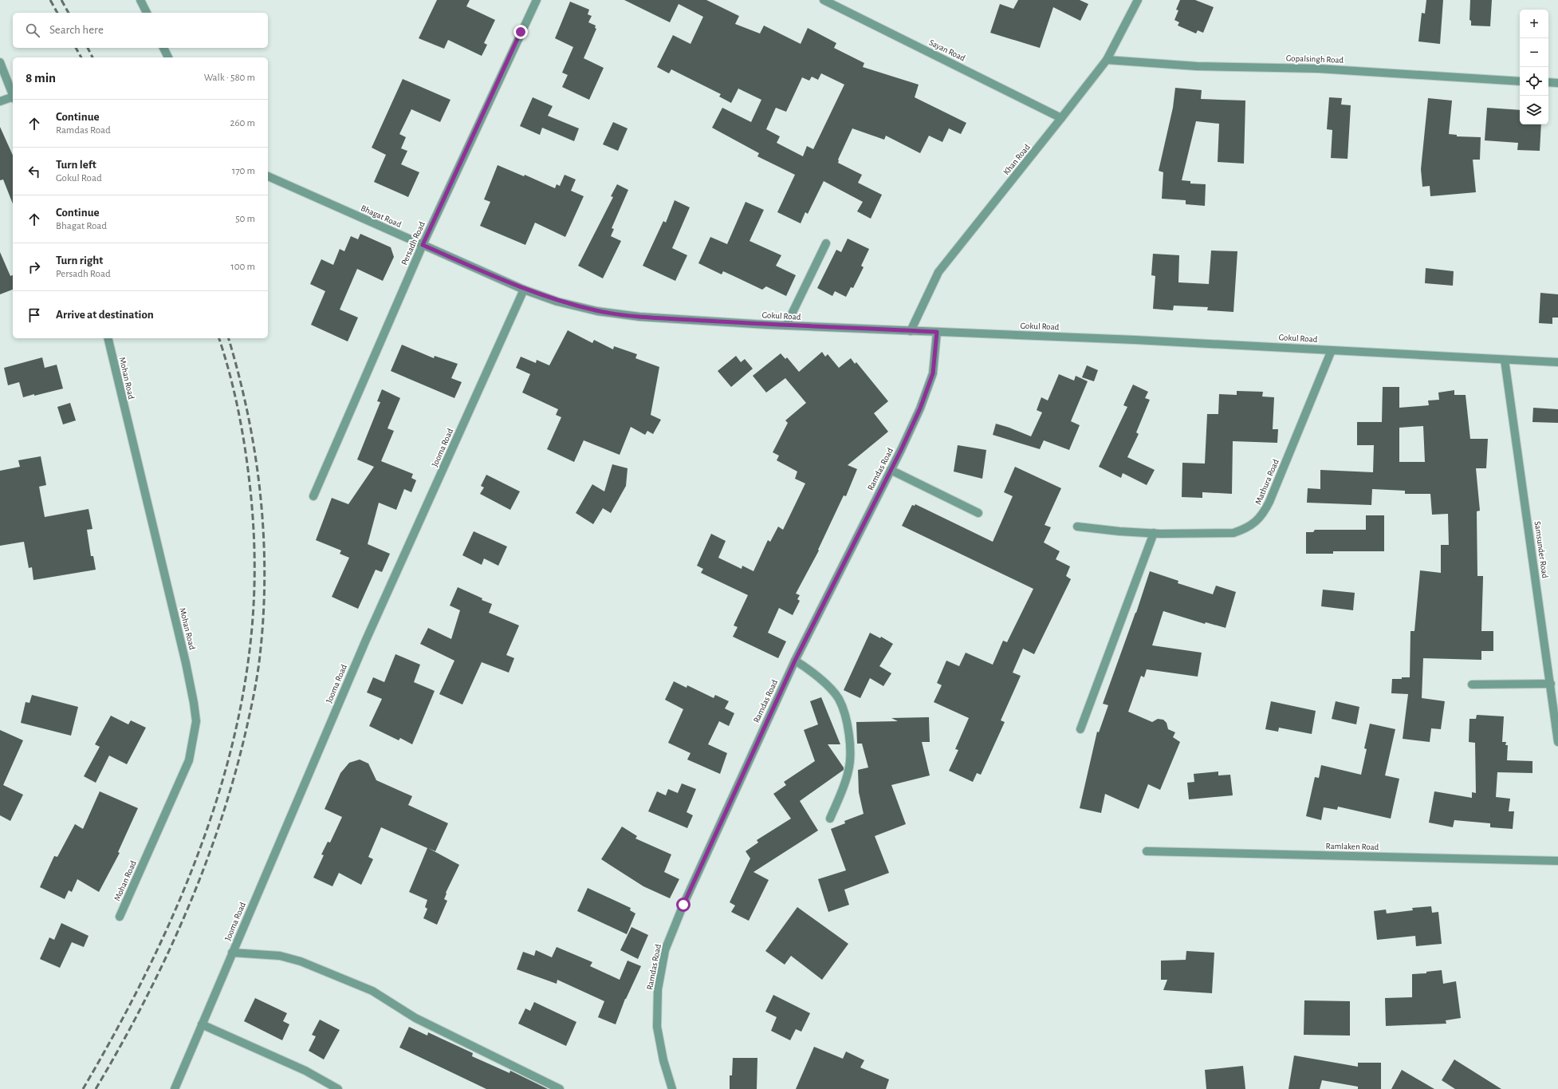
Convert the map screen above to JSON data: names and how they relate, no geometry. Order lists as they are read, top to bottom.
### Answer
{
  "streets": {
    "street": [
      "Sayan Road",
      "Gopalsingh Road",
      "Khan Road",
      "Bhagat Road",
      "Persadh Road",
      "Gokul Road",
      "Mohan Road",
      "Jooma Road",
      "Ramdas Road",
      "Mathura Road",
      "Samsunder Road",
      "Ramlaken Road"
    ]
  },
  "crossings": [
    ["Sayan Road", "Khan Road"],
    ["Gopalsingh Road", "Khan Road"],
    ["Khan Road", "Gokul Road"],
    ["Bhagat Road", "Persadh Road"],
    ["Bhagat Road", "Gokul Road"],
    ["Bhagat Road", "Jooma Road"],
    ["Gokul Road", "Jooma Road"],
    ["Gokul Road", "Ramdas Road"],
    ["Gokul Road", "Mathura Road"],
    ["Gokul Road", "Samsunder Road"]
  ],
  "page": {
    "map_buttons": ["+", "−"],
    "search": "Search here",
    "heading": ["8 min", "Walk · 580 m"],
    "list": [
      ["Continue", "Ramdas Road", "260 m"],
      ["Turn left", "Gokul Road", "170 m"],
      ["Continue", "Bhagat Road", "50 m"],
      ["Turn right", "Persadh Road", "100 m"],
      "Arrive at destination"
    ]
  }
}
